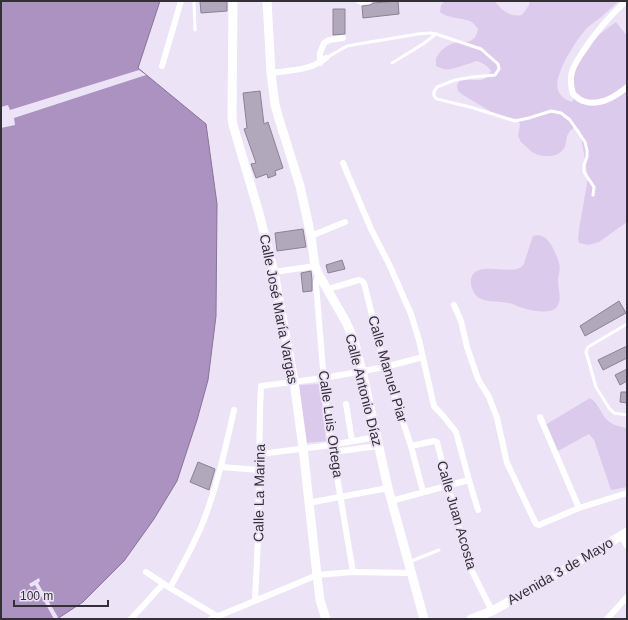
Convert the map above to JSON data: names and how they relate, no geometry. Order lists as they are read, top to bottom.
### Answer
{
  "streets": {
    "street": [
      "Calle José María Vargas",
      "Calle Manuel Piar",
      "Calle Antonio Díaz",
      "Calle Luis Ortega",
      "Calle La Marina",
      "Calle Juan Acosta",
      "Avenida 3 de Mayo"
    ]
  },
  "crossings": [
    ["Calle José María Vargas", "Calle La Marina"],
    ["Calle Manuel Piar", "Calle Antonio Díaz"],
    ["Calle Manuel Piar", "Calle Juan Acosta"],
    ["Calle Antonio Díaz", "Calle Luis Ortega"],
    ["Calle Juan Acosta", "Avenida 3 de Mayo"]
  ],
  "scale_bar": "100 m"
}
